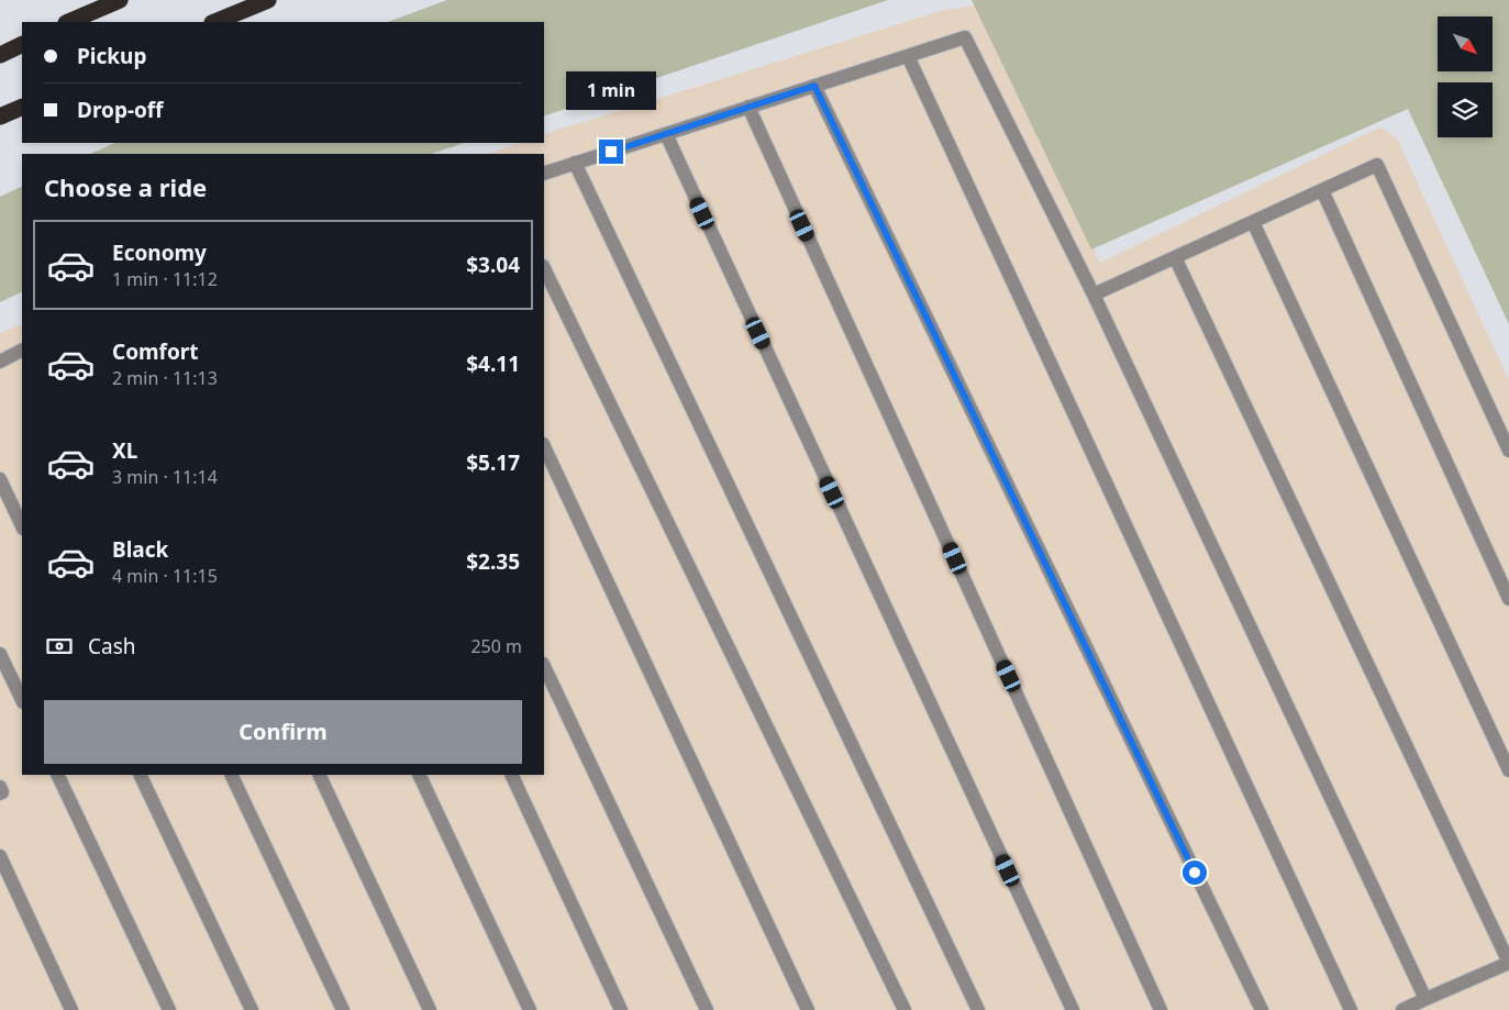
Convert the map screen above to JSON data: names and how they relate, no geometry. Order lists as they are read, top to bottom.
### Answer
{
  "north": "bottom right",
  "page": {
    "banner": ["Pickup", "Drop-off"],
    "bubble": "1 min",
    "heading": "Choose a ride",
    "list": [
      {
        "name": "Economy",
        "note": "1 min · 11:12",
        "value": "$3.04"
      },
      {
        "name": "Comfort",
        "note": "2 min · 11:13",
        "value": "$4.11"
      },
      {
        "name": "XL",
        "note": "3 min · 11:14",
        "value": "$5.17"
      },
      {
        "name": "Black",
        "note": "4 min · 11:15",
        "value": "$2.35"
      }
    ],
    "pay": ["Cash", "250 m"],
    "buttons": "Confirm"
  }
}
